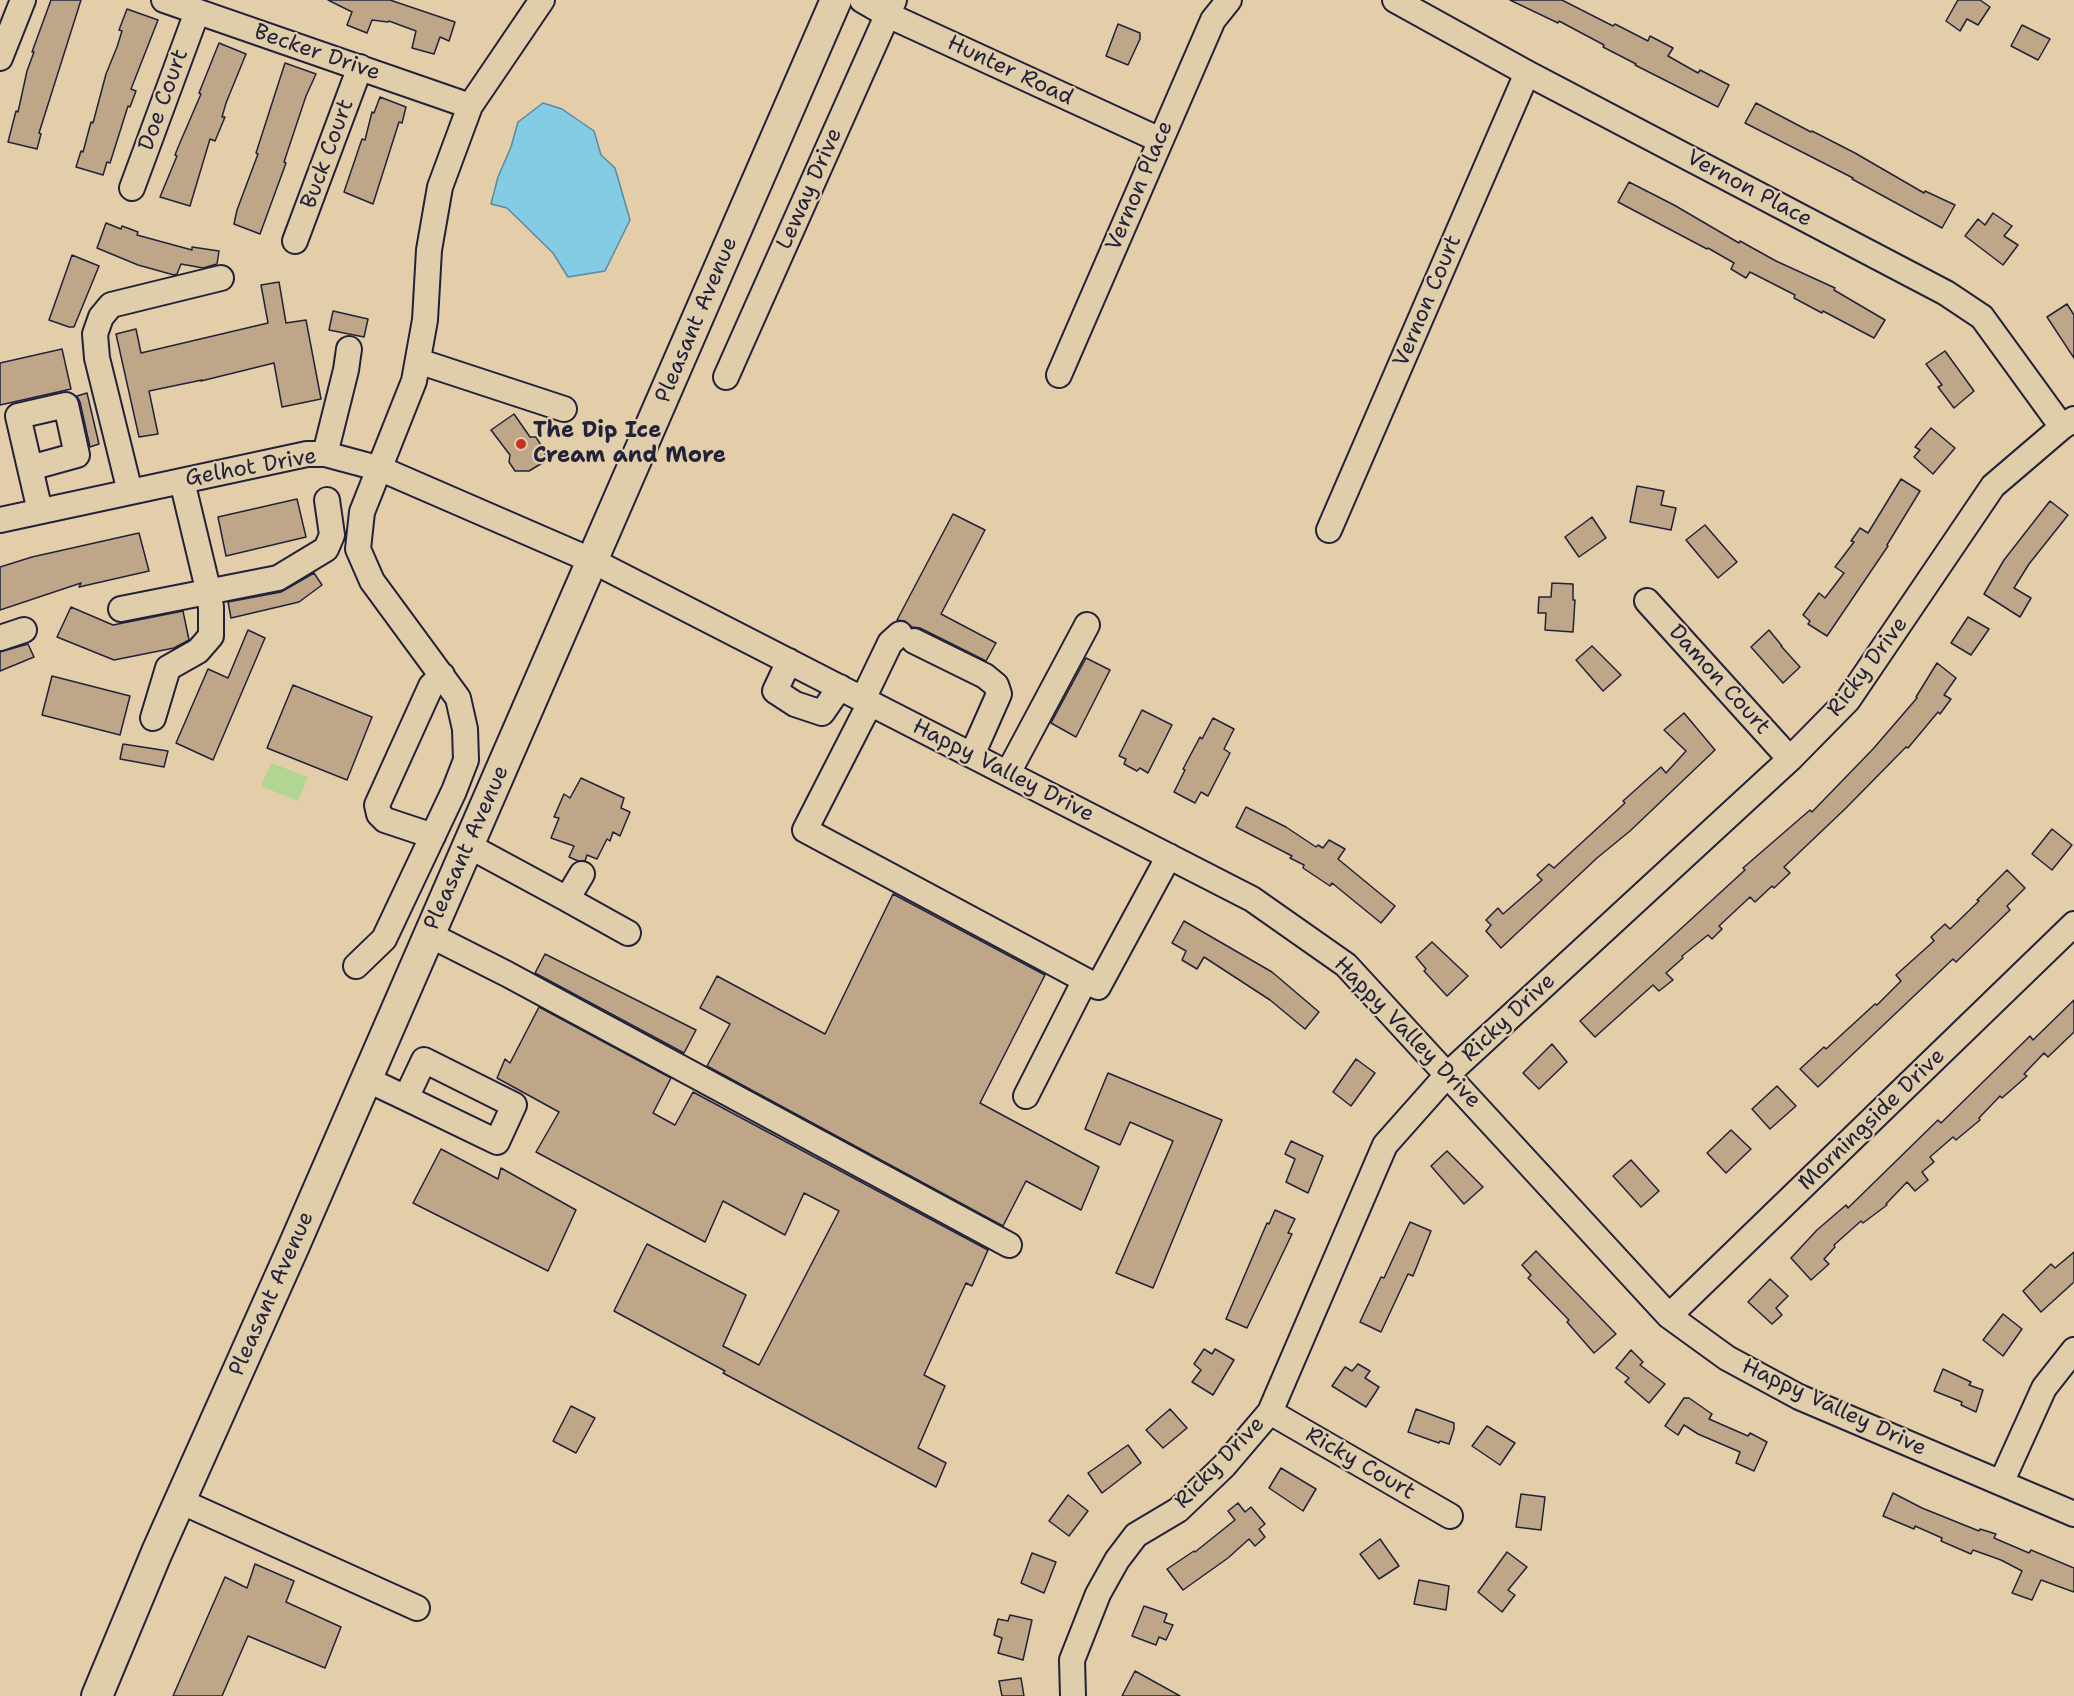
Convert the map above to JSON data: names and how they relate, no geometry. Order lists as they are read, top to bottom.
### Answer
{
  "streets": {
    "main road": ["Pleasant Avenue"],
    "street": [
      "Becker Drive",
      "Hunter Road",
      "Doe Court",
      "Buck Court",
      "Vernon Place",
      "Leway Drive",
      "Vernon Court",
      "Gelhot Drive",
      "Ricky Drive",
      "Damon Court",
      "Happy Valley Drive",
      "Morningside Drive",
      "Ricky Court"
    ]
  },
  "crossings": [
    ["Becker Drive", "Doe Court"],
    ["Becker Drive", "Buck Court"],
    ["Hunter Road", "Vernon Place"],
    ["Hunter Road", "Leway Drive"],
    ["Vernon Place", "Vernon Court"],
    ["Vernon Place", "Ricky Drive"],
    ["Pleasant Avenue", "Gelhot Drive"],
    ["Pleasant Avenue", "Happy Valley Drive"],
    ["Gelhot Drive", "Happy Valley Drive"],
    ["Ricky Drive", "Damon Court"],
    ["Ricky Drive", "Happy Valley Drive"],
    ["Ricky Drive", "Ricky Court"],
    ["Happy Valley Drive", "Morningside Drive"]
  ],
  "places": ["The Dip Ice Cream and More"]
}
